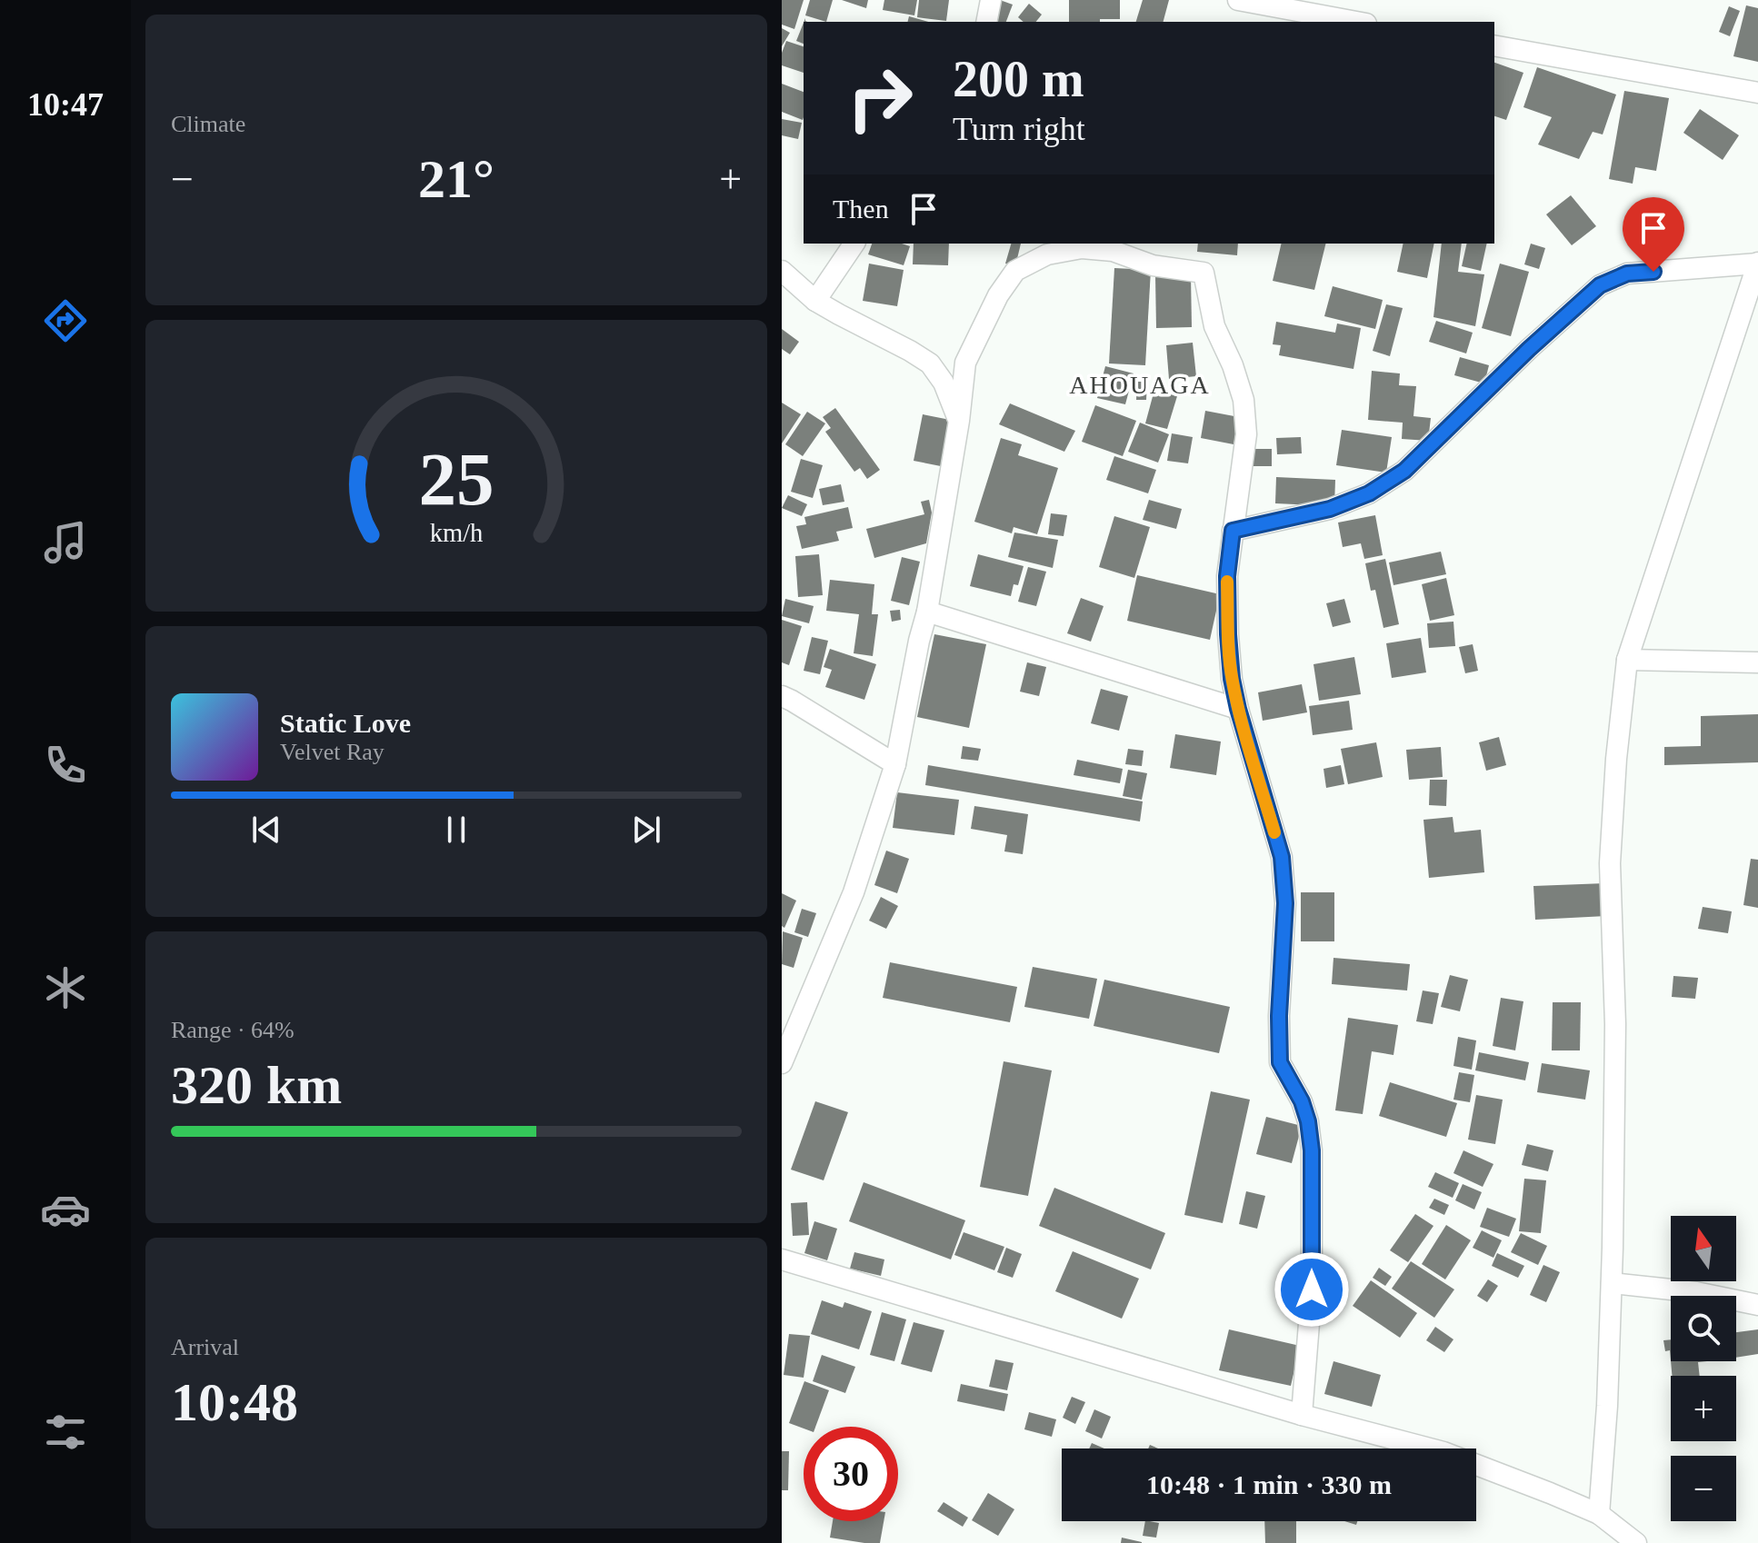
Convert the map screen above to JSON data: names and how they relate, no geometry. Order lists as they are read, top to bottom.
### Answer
{
  "districts": ["AHOUAGA"],
  "north": "top",
  "page": {
    "tabs": "10:47",
    "tile": [
      "Climate",
      ["Range · 64%", "320 km"],
      ["Arrival", "10:48"]
    ],
    "turn": ["200 m", "Turn right"],
    "heat": ["−", "21°", "+"],
    "then": "Then",
    "song": ["Static Love", "Velvet Ray"],
    "map_buttons": ["+", "−"],
    "limit": "30",
    "trip": "10:48 · 1 min · 330 m",
    "gauge": ["25", "km/h"]
  }
}
